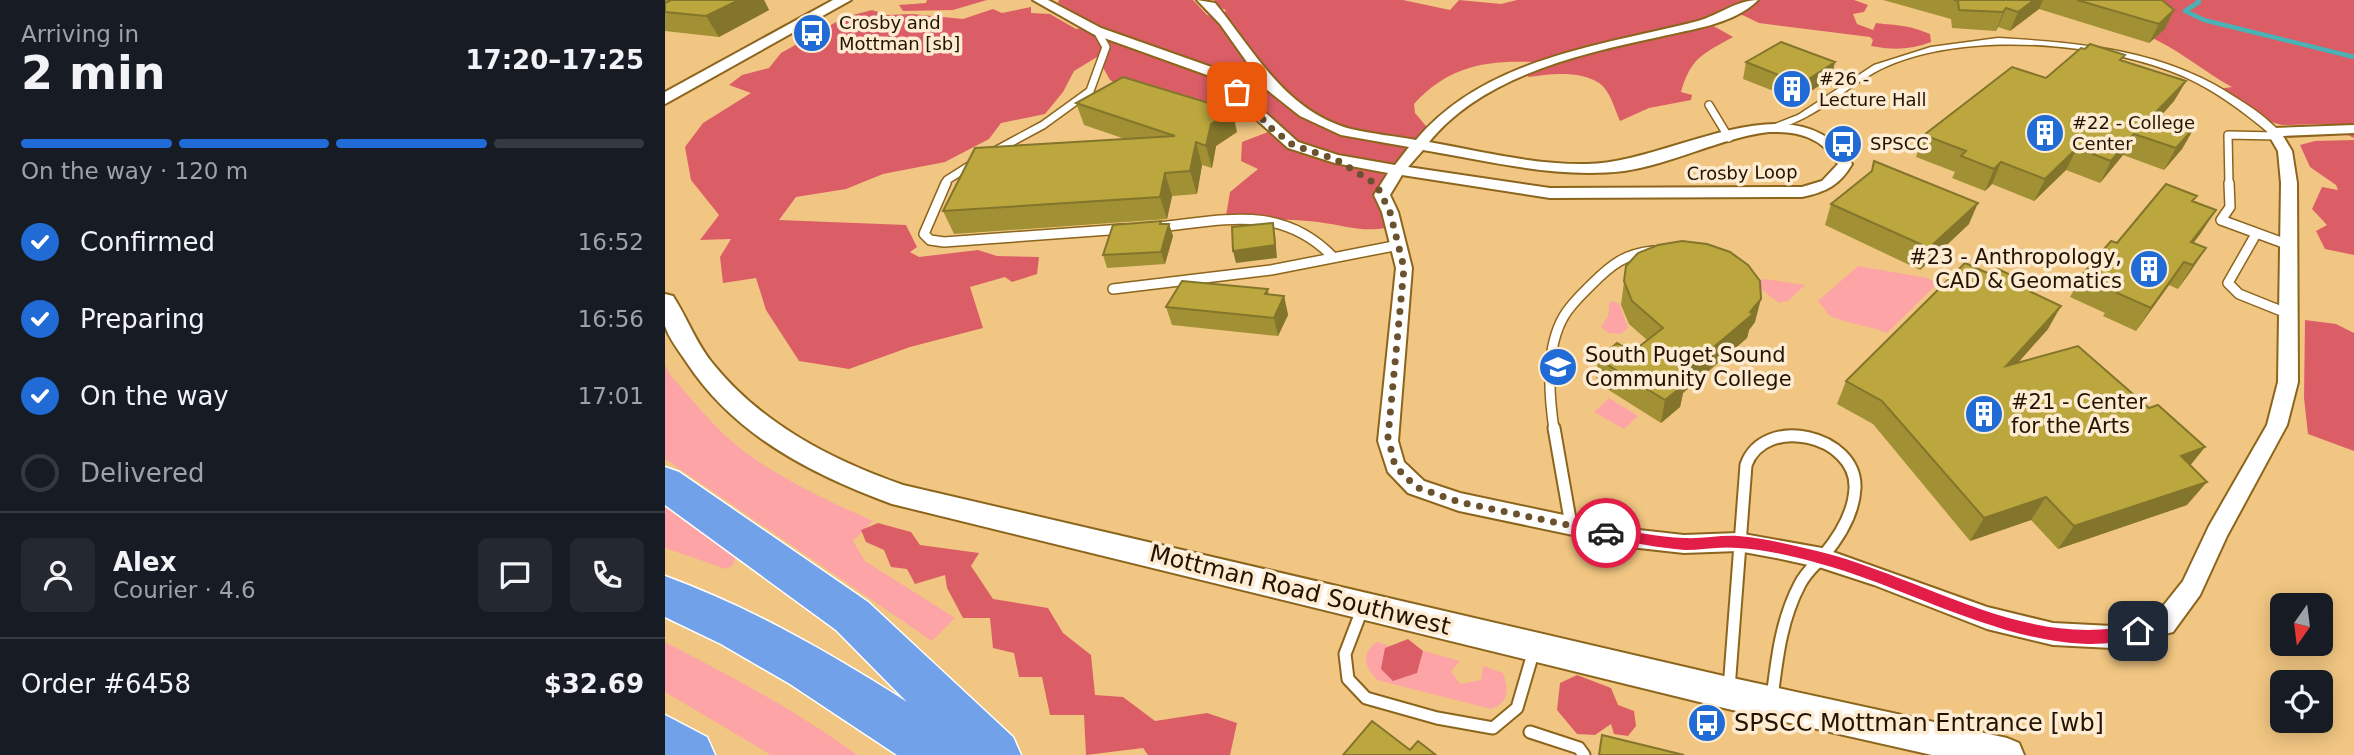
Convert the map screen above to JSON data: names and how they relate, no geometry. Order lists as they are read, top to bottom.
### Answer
{
  "streets": {
    "street": ["Crosby Loop", "Mottman Road Southwest"]
  },
  "places": {
    "bus stop": ["Crosby and Mottman [sb]", "SPSCC", "SPSCC Mottman Entrance [wb]"],
    "building": [
      "#26 - Lecture Hall",
      "#22 - College Center",
      "#23 - Anthropology, CAD & Geomatics",
      "#21 - Center for the Arts"
    ],
    "school or university": ["South Puget Sound Community College"]
  },
  "north": "bottom",
  "page": {
    "heading": ["2 min", "Arriving in", "17:20–17:25"],
    "panel": [
      "Alex",
      "Courier · 4.6",
      "Order #6458",
      "$32.69"
    ],
    "bar": "On the way · 120 m",
    "list": [
      ["Confirmed", "16:52"],
      ["Preparing", "16:56"],
      ["On the way", "17:01"],
      "Delivered"
    ]
  }
}
